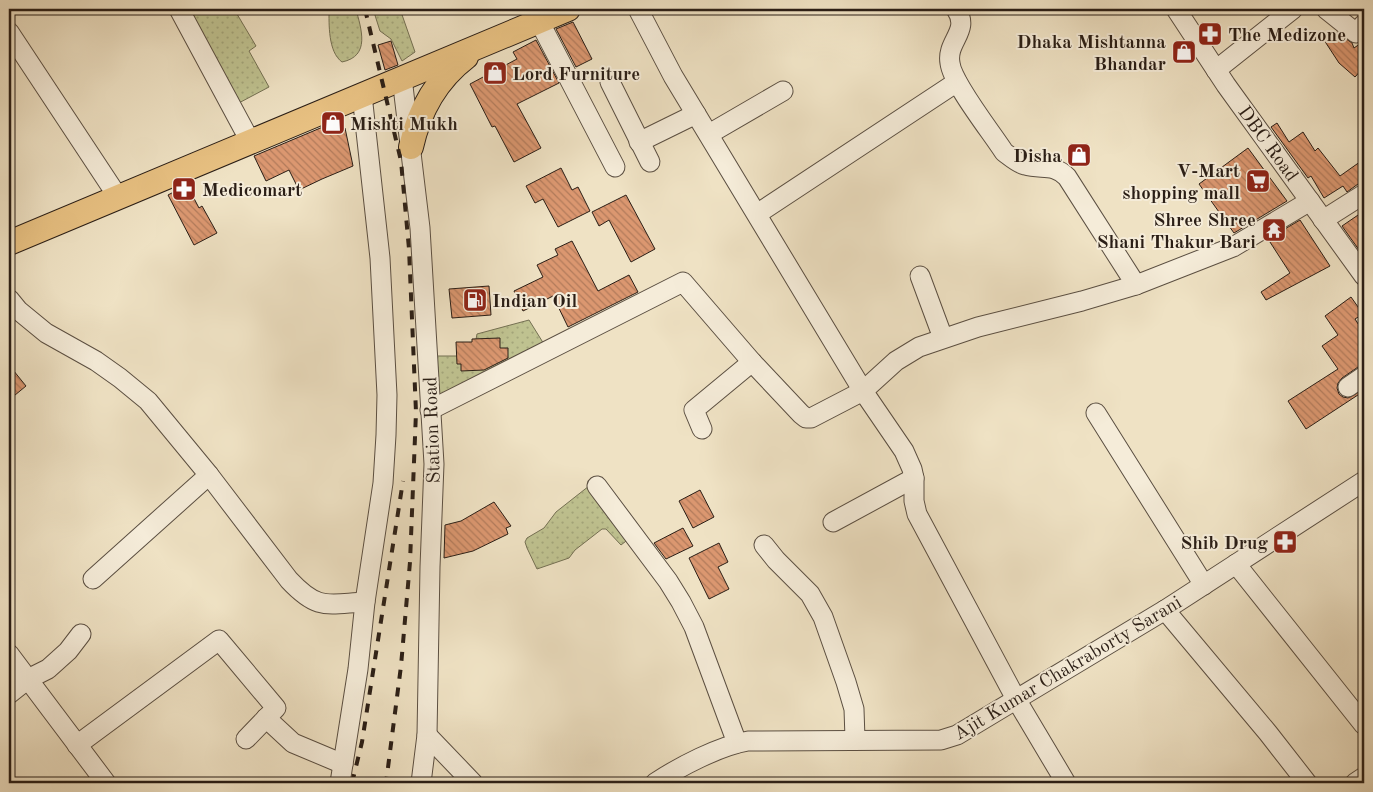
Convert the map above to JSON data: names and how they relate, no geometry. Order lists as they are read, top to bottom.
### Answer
{
  "streets": {
    "street": ["DBC Road", "Station Road", "Ajit Kumar Chakraborty Sarani"]
  },
  "places": {
    "pharmacy": ["The Medizone", "Medicomart", "Shib Drug"],
    "shop": [
      "Dhaka Mishtanna Bhandar",
      "Lord Furniture",
      "Mishti Mukh",
      "Disha"
    ],
    "supermarket": ["V-Mart shopping mall"],
    "temple": ["Shree Shree Shani Thakur Bari"],
    "fuel station": ["Indian Oil"]
  }
}
